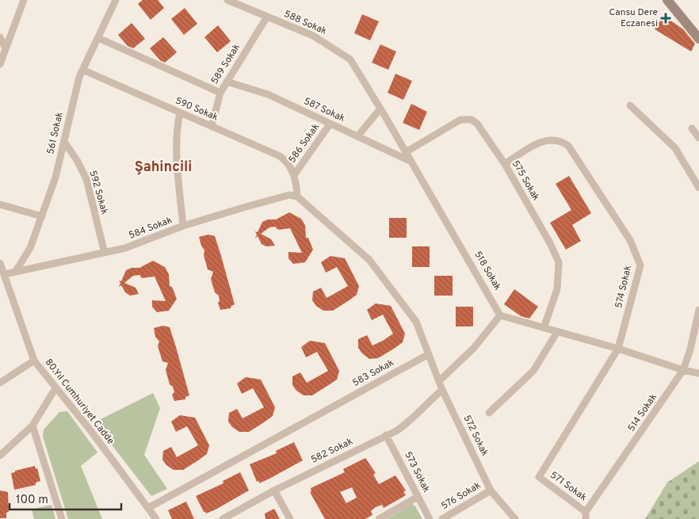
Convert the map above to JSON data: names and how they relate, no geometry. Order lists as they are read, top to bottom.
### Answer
{
  "streets": {
    "street": [
      "588 Sokak",
      "589 Sokak",
      "590 Sokak",
      "587 Sokak",
      "561 Sokak",
      "586 Sokak",
      "575 Sokak",
      "592 Sokak",
      "584 Sokak",
      "518 Sokak",
      "574 Sokak",
      "583 Sokak",
      "80.Yıl Cumhuriyet Cadde",
      "514 Sokak",
      "572 Sokak",
      "582 Sokak",
      "573 Sokak",
      "571 Sokak",
      "576 Sokak"
    ]
  },
  "crossings": [
    ["588 Sokak", "589 Sokak"],
    ["588 Sokak", "518 Sokak"],
    ["589 Sokak", "590 Sokak"],
    ["589 Sokak", "587 Sokak"],
    ["590 Sokak", "561 Sokak"],
    ["590 Sokak", "586 Sokak"],
    ["587 Sokak", "586 Sokak"],
    ["587 Sokak", "518 Sokak"],
    ["561 Sokak", "592 Sokak"],
    ["561 Sokak", "584 Sokak"],
    ["586 Sokak", "584 Sokak"],
    ["575 Sokak", "518 Sokak"],
    ["575 Sokak", "574 Sokak"],
    ["592 Sokak", "584 Sokak"],
    ["584 Sokak", "80.Yıl Cumhuriyet Cadde"],
    ["574 Sokak", "571 Sokak"],
    ["583 Sokak", "80.Yıl Cumhuriyet Cadde"],
    ["583 Sokak", "572 Sokak"],
    ["514 Sokak", "571 Sokak"],
    ["572 Sokak", "582 Sokak"],
    ["572 Sokak", "576 Sokak"],
    ["582 Sokak", "573 Sokak"]
  ],
  "districts": ["Şahincili"],
  "places": {
    "health": ["Cansu Dere Eczanesi"]
  },
  "scale_bar": "100 m"
}
